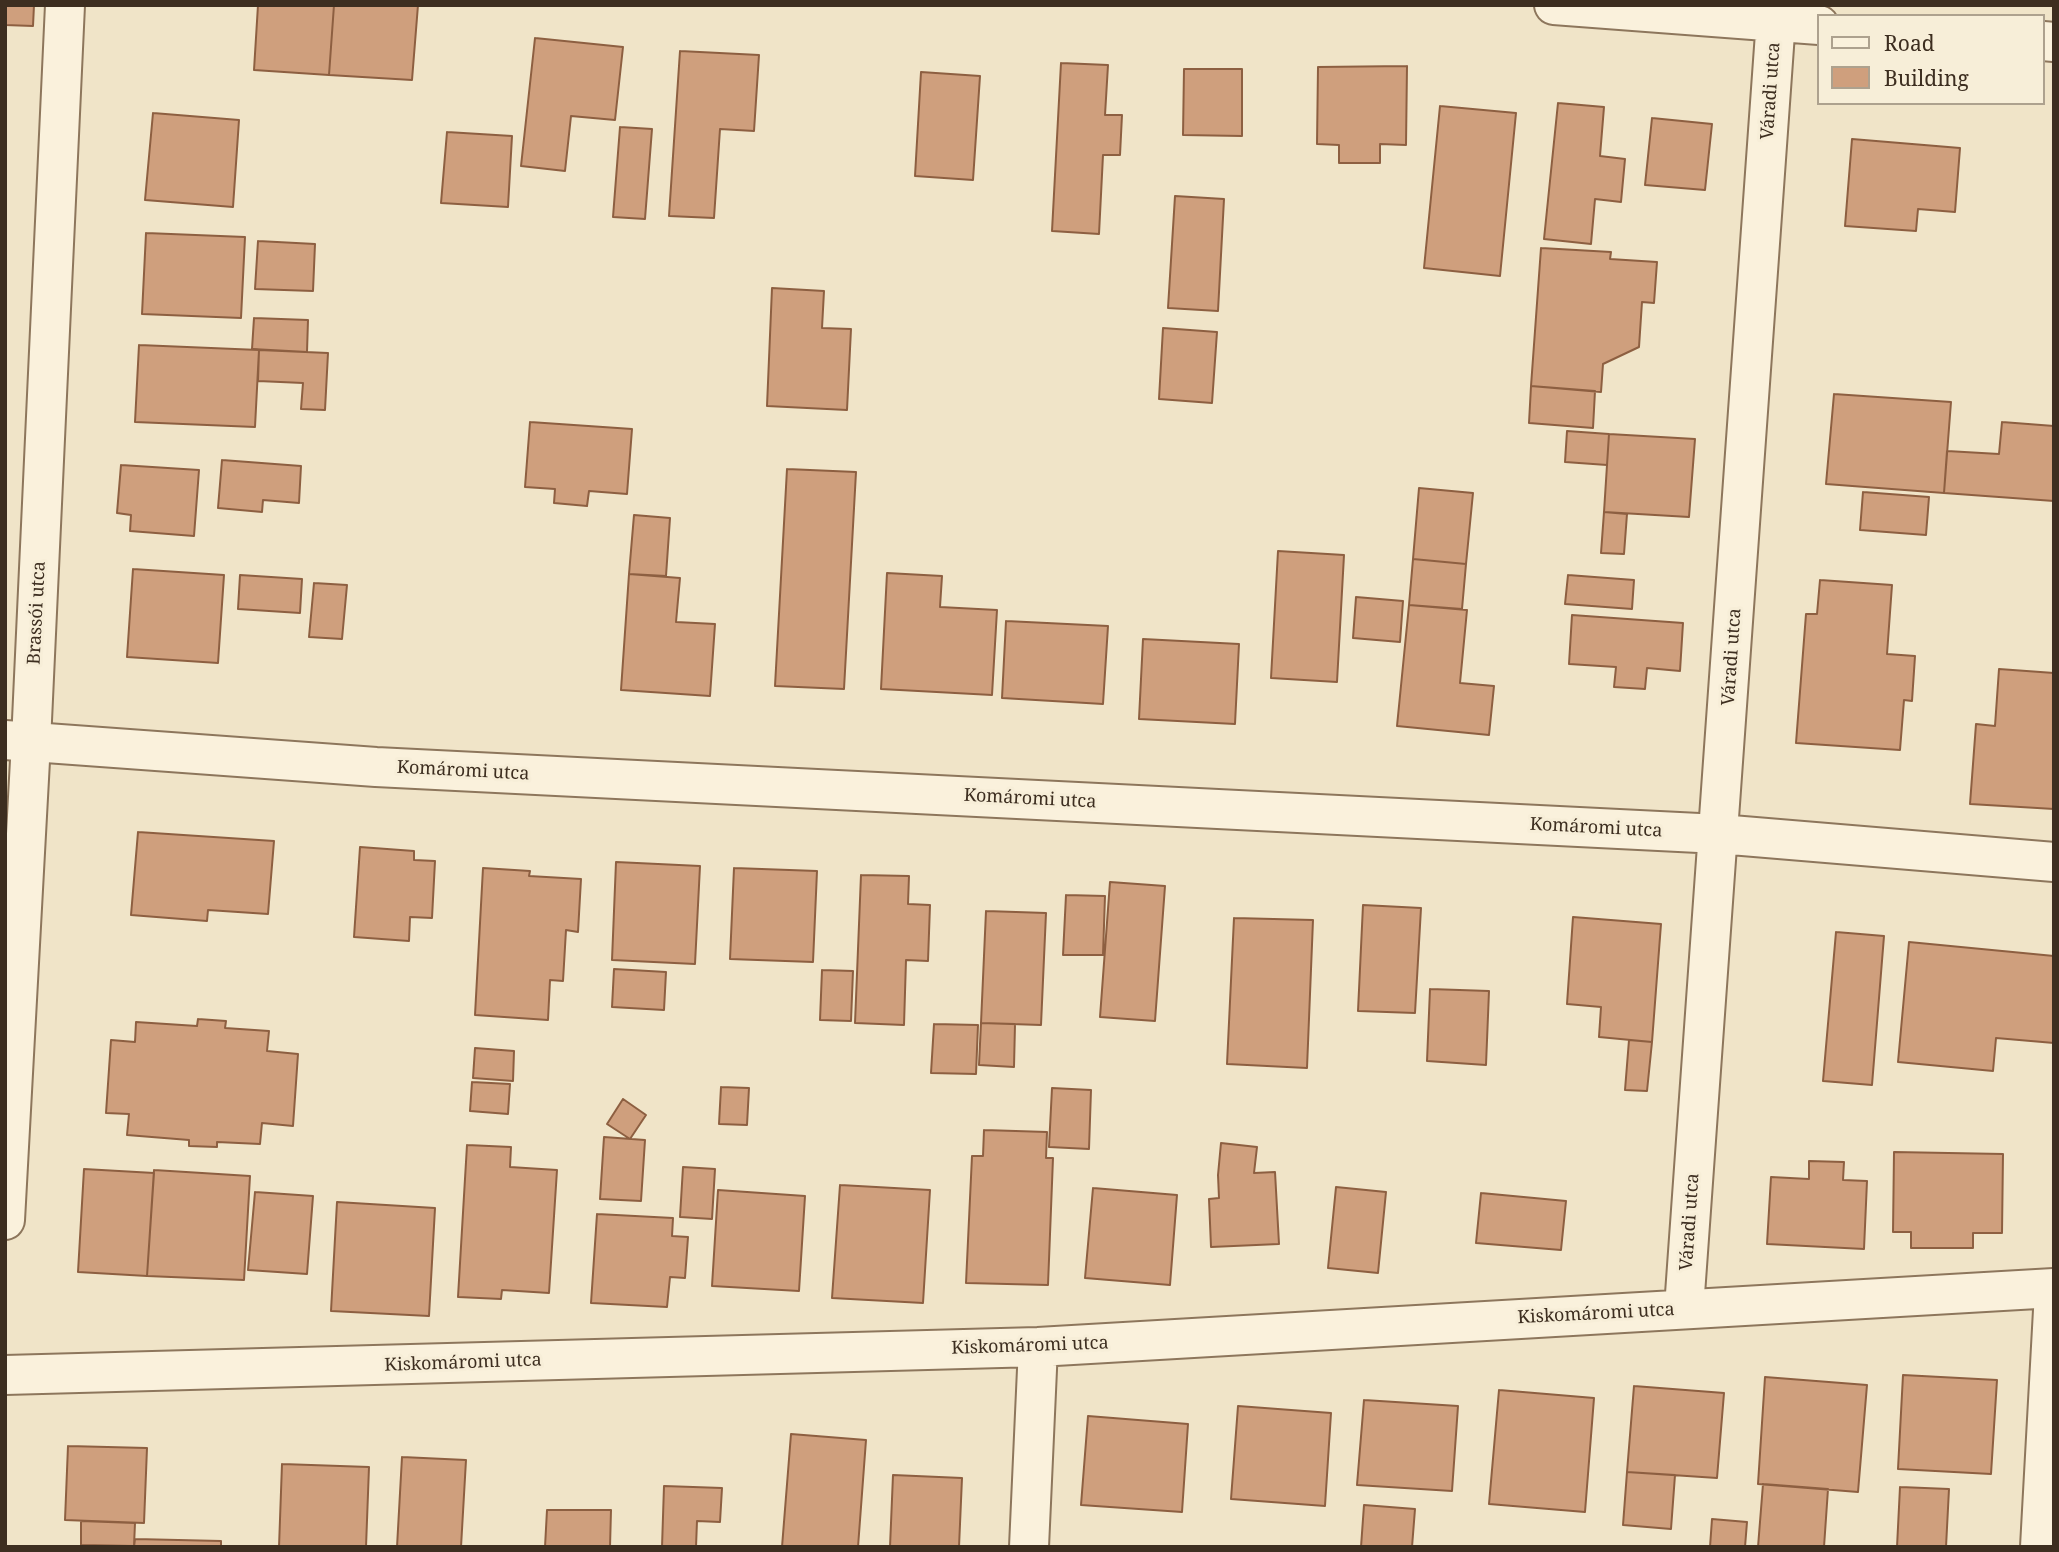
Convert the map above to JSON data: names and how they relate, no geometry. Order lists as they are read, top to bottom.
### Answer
{
  "streets": {
    "street": [
      "Váradi utca",
      "Brassói utca",
      "Komáromi utca",
      "Kiskomáromi utca"
    ]
  },
  "crossings": [
    ["Váradi utca", "Komáromi utca"],
    ["Váradi utca", "Kiskomáromi utca"],
    ["Brassói utca", "Komáromi utca"]
  ],
  "legend": ["Road", "Building"]
}
